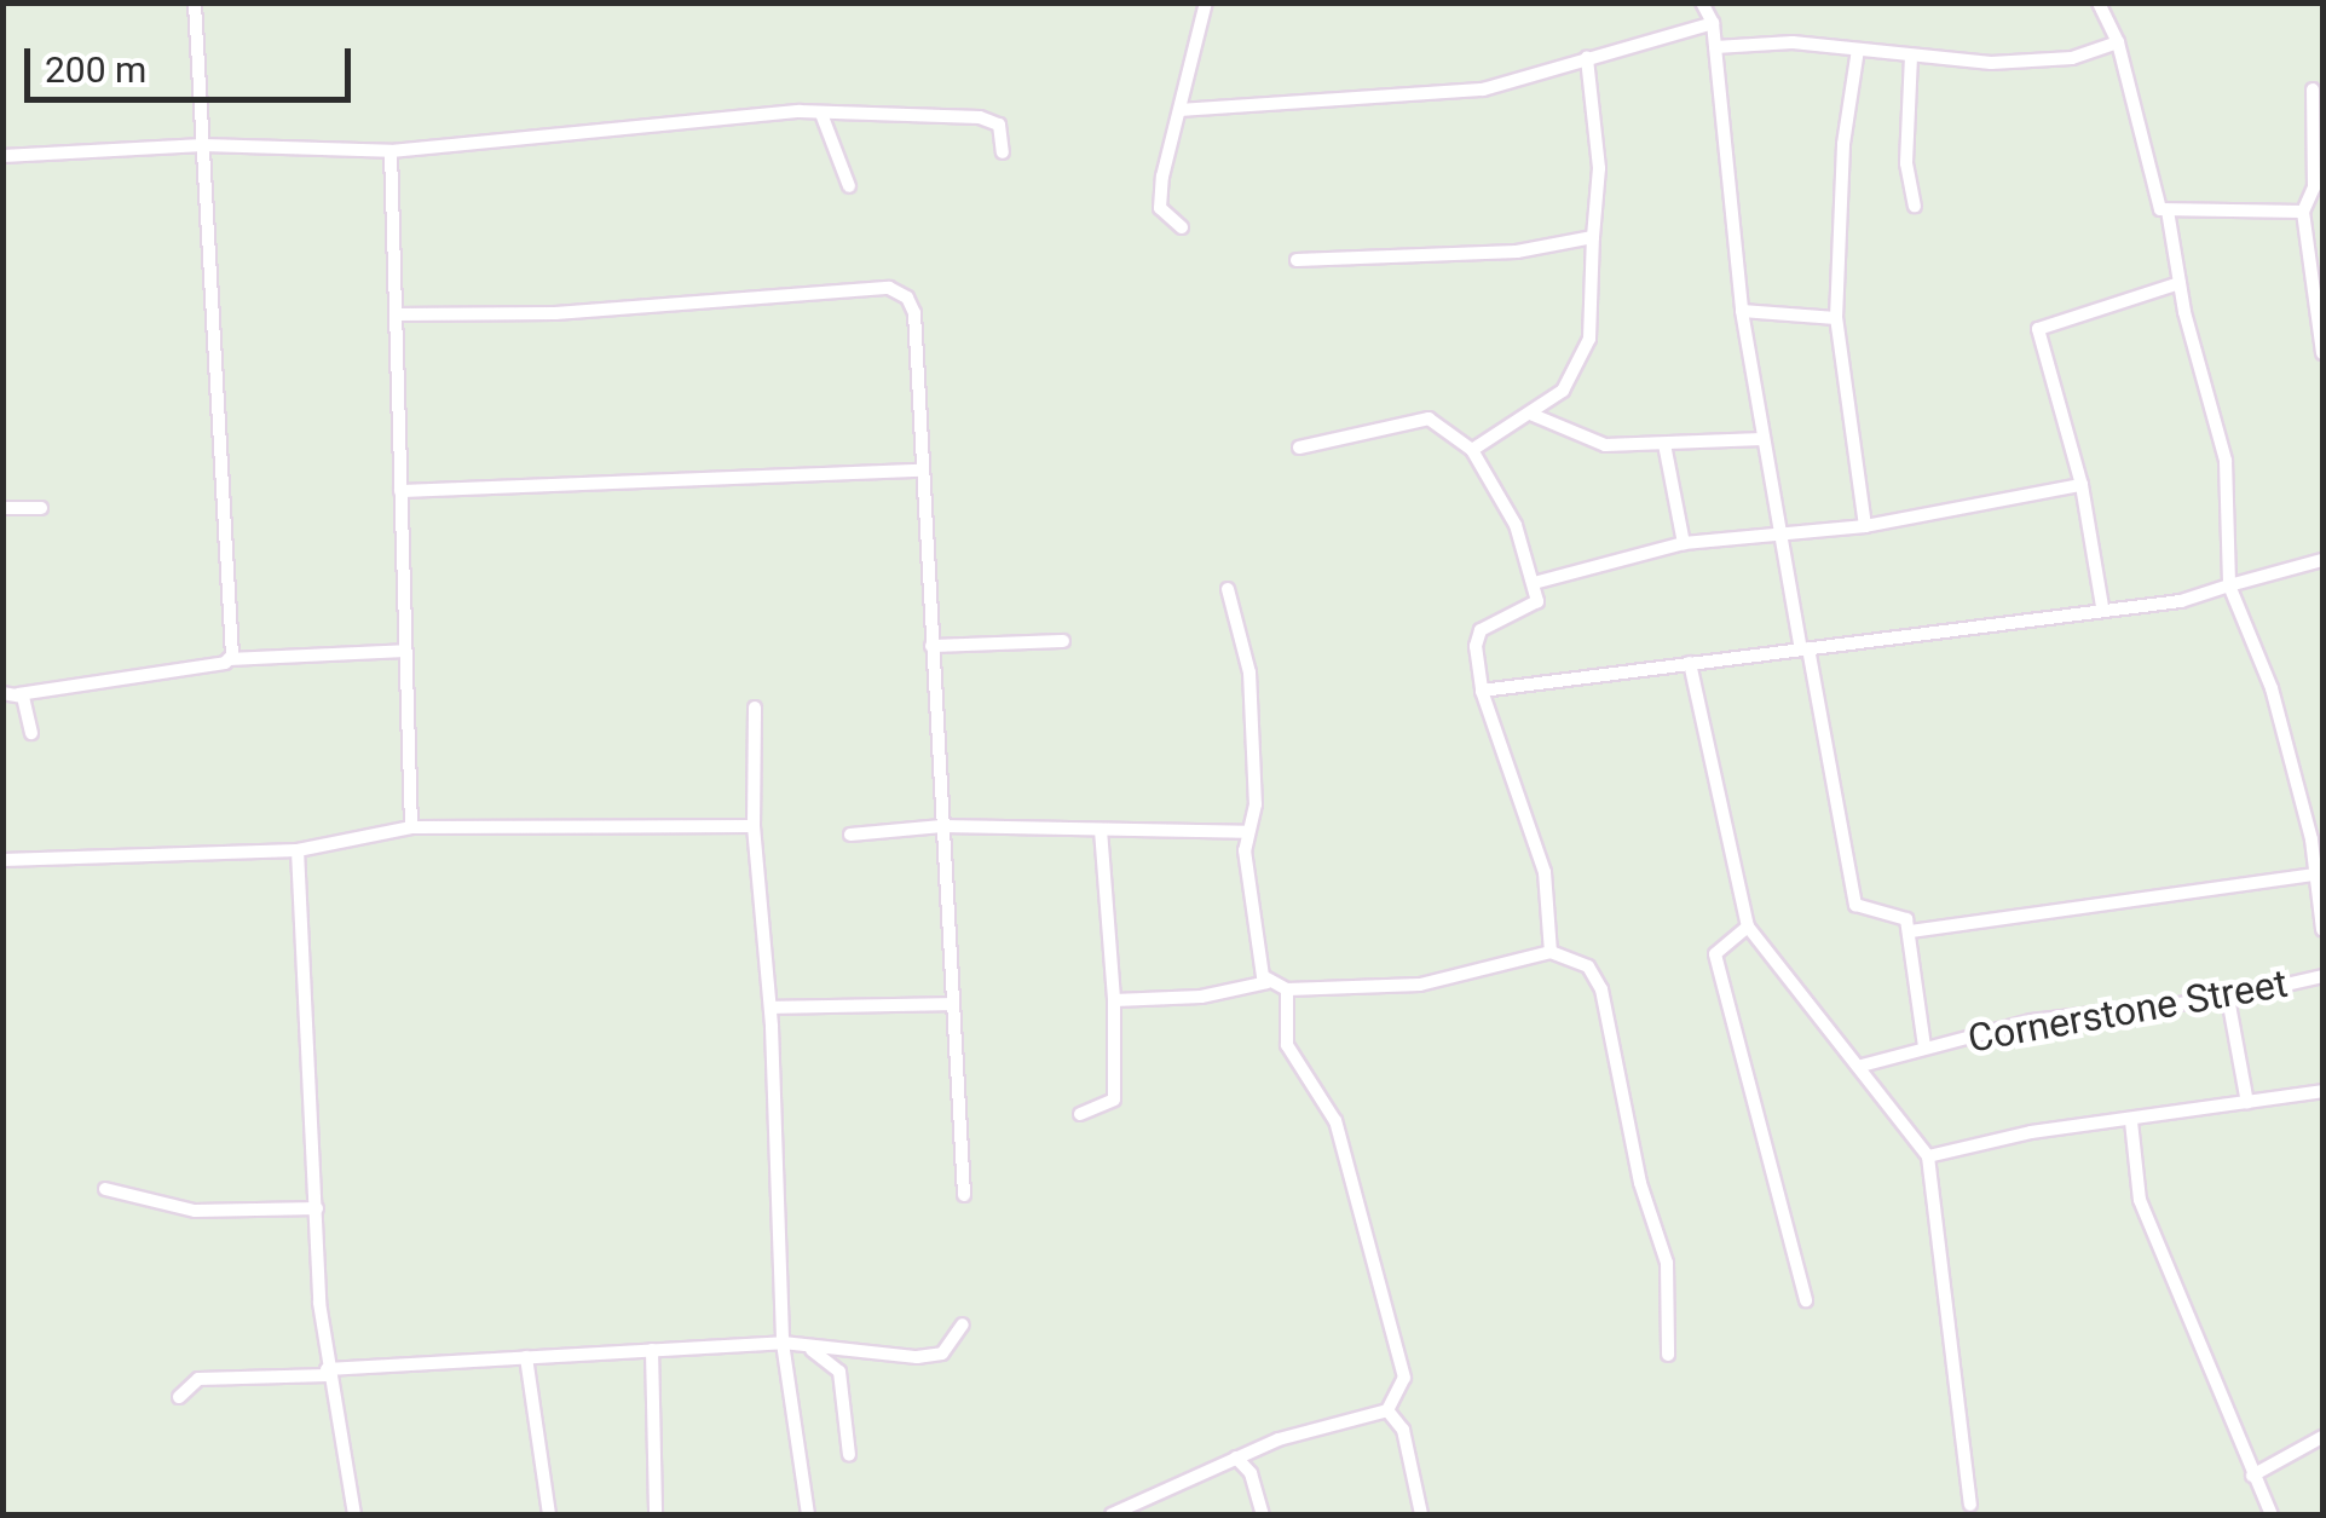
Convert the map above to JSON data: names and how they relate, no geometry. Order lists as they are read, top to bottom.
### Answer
{
  "streets": {
    "street": ["Cornerstone Street"]
  },
  "scale_bar": "200 m"
}
